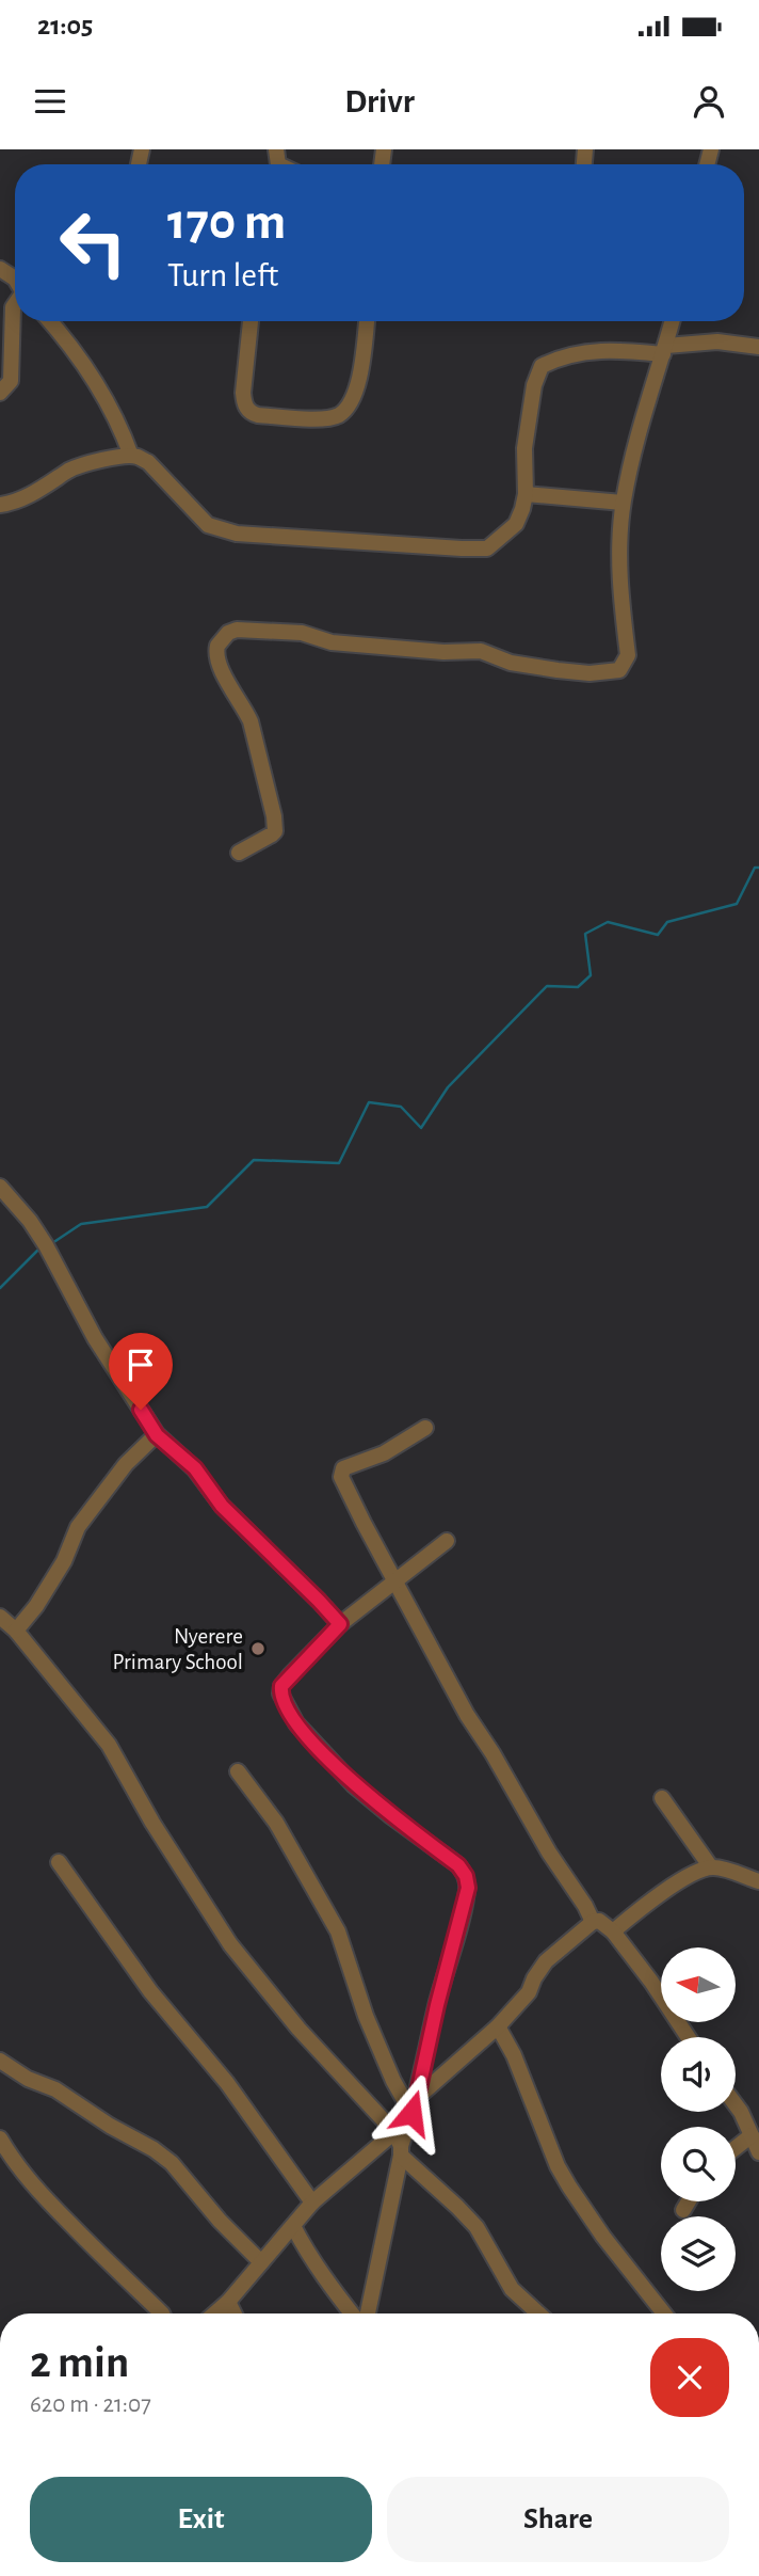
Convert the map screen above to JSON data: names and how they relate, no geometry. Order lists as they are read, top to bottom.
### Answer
{
  "places": ["Nyerere Primary School"],
  "north": "left",
  "page": {
    "status": "21:05",
    "header": "Drivr",
    "turn": ["170 m", "Turn left"],
    "heading": ["2 min", "620 m · 21:07"],
    "buttons": ["Exit", "Share"]
  }
}
